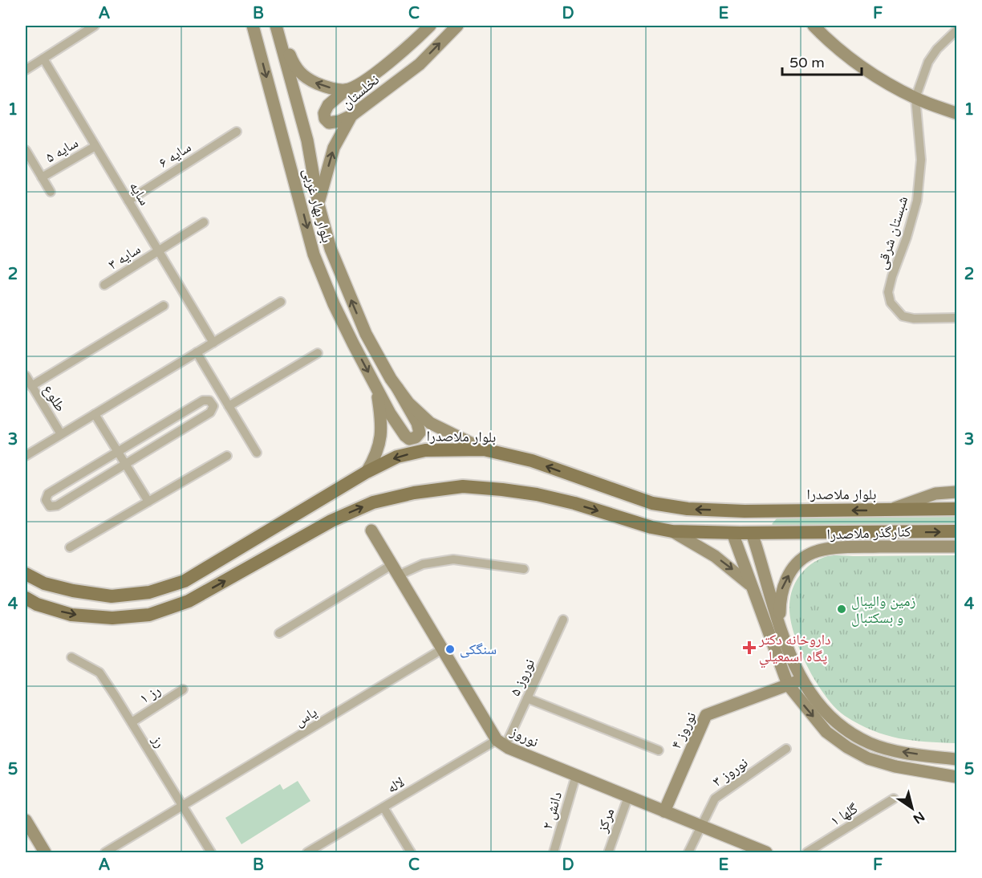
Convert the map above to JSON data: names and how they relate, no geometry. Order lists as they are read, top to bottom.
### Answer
{
  "streets": {
    "main road": [
      "نخلستان",
      "بلوار بهار غربی",
      "بلوار ملاصدرا",
      "کنارگذر ملاصدرا",
      "نوروز ۴",
      "نوروز"
    ],
    "street": [
      "سایه ۵",
      "سایه ۶",
      "سایه",
      "شبستان شرقی",
      "سایه ۳",
      "طلوع",
      "نوروز ۵",
      "رز ۱",
      "یاس",
      "رز",
      "نوروز ۳",
      "لاله",
      "دانش ۲",
      "گلها ۱",
      "مرکز"
    ]
  },
  "crossings": [
    ["نخلستان", "بلوار بهار غربی"],
    ["سایه ۵", "سایه"],
    ["سایه ۶", "سایه"],
    ["سایه", "سایه ۳"],
    ["نوروز ۵", "نوروز"],
    ["نوروز ۵", "لاله"],
    ["رز ۱", "رز"],
    ["یاس", "نوروز"],
    ["یاس", "رز"],
    ["نوروز ۴", "نوروز"],
    ["نوروز", "نوروز ۳"],
    ["نوروز", "لاله"],
    ["نوروز", "دانش ۲"],
    ["نوروز", "مرکز"]
  ],
  "one_way": ["کنارگذر ملاصدرا"],
  "places": {
    "other": ["زمین والیبال و بسکتبال", "سنگکی"],
    "health": ["داروخانه دكتر پگاه اسمعيلي"]
  },
  "scale_bar": "50 m",
  "north": "bottom right",
  "grid": {
    "columns": [
      "A",
      "B",
      "C",
      "D",
      "E",
      "F"
    ],
    "rows": [
      "1",
      "2",
      "3",
      "4",
      "5"
    ]
  }
}
